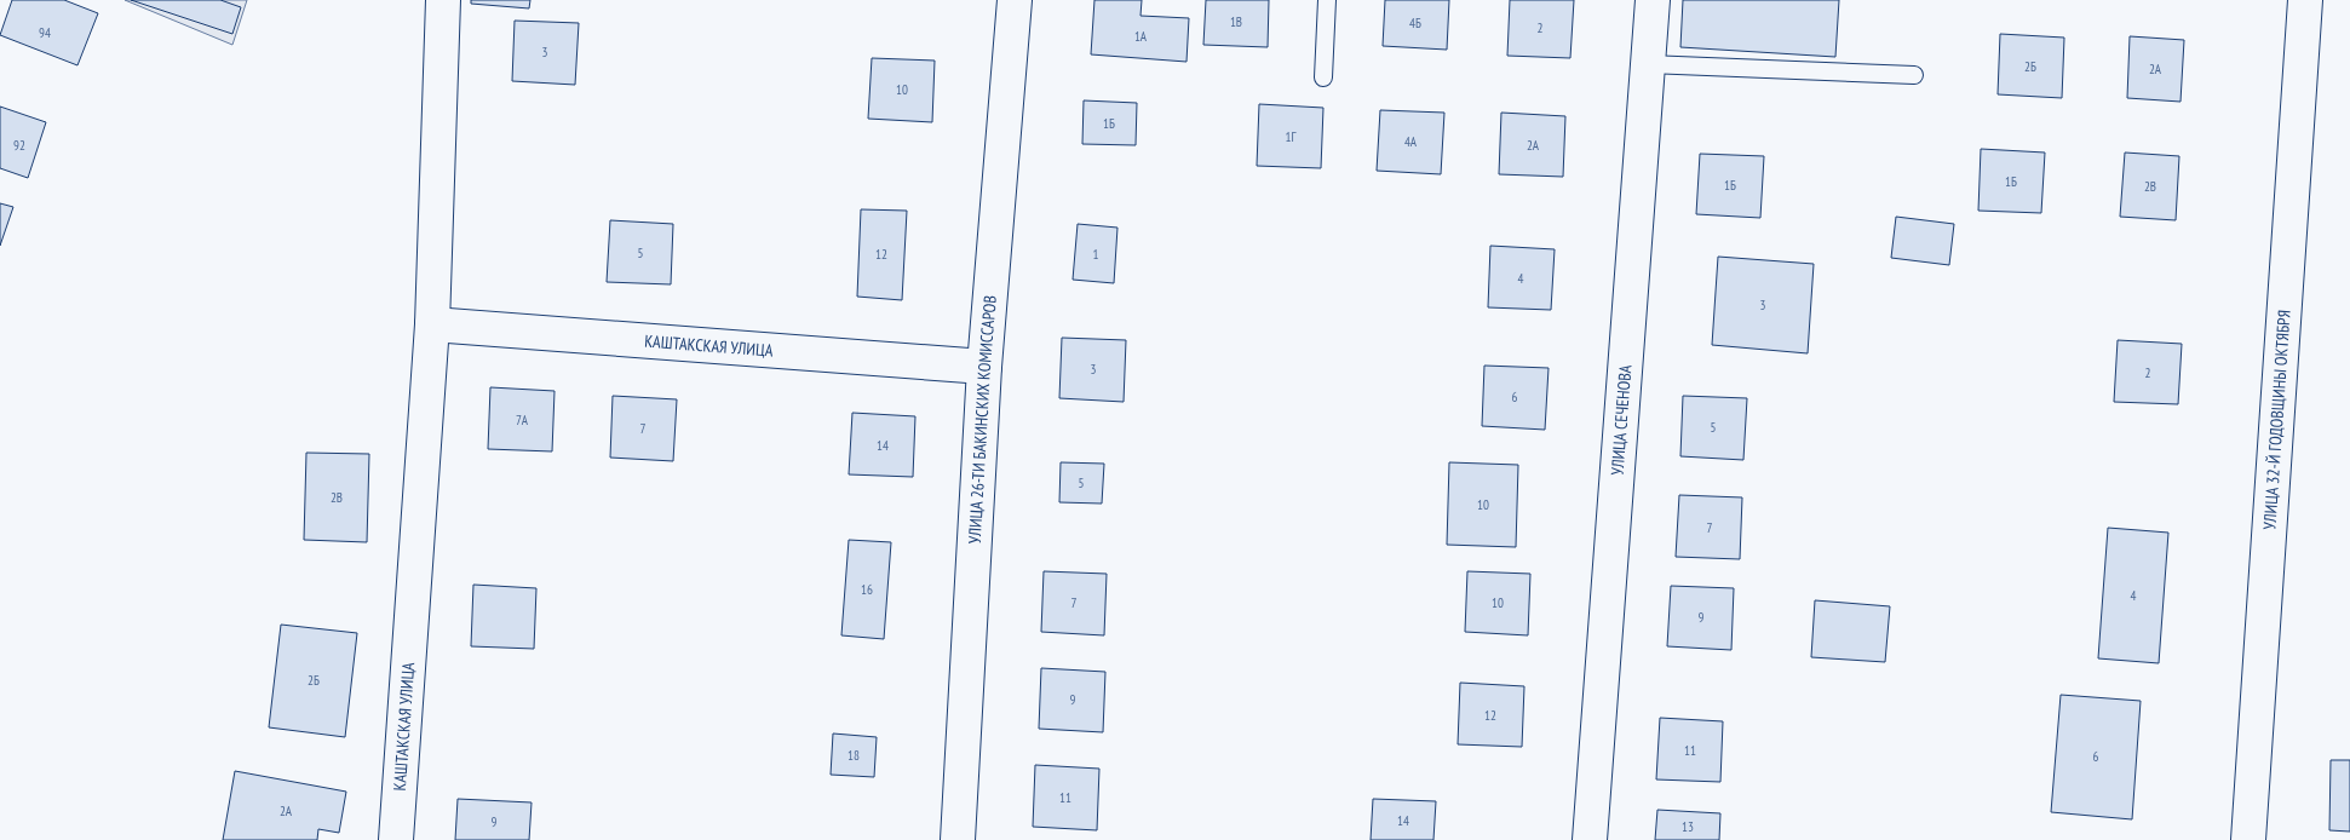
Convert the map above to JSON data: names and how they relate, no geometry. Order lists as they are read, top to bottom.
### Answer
{
  "streets": {
    "street": [
      "КАШТАКСКАЯ УЛИЦА",
      "УЛИЦА 26-ТИ БАКИНСКИХ КОМИССАРОВ",
      "УЛИЦА СЕЧЕНОВА",
      "УЛИЦА 32-Й ГОДОВЩИНЫ ОКТЯБРЯ"
    ]
  },
  "crossings": [
    ["КАШТАКСКАЯ УЛИЦА", "УЛИЦА 26-ТИ БАКИНСКИХ КОМИССАРОВ"]
  ],
  "house_numbers": [
    "1В",
    "4Б",
    "2",
    "94",
    "1А",
    "3",
    "2Б",
    "2А",
    "10",
    "1Б",
    "1Г",
    "4А",
    "92",
    "2А",
    "1Б",
    "1Б",
    "2В",
    "5",
    "12",
    "1",
    "4",
    "3",
    "3",
    "2",
    "6",
    "7А",
    "5",
    "7",
    "14",
    "5",
    "2В",
    "10",
    "7",
    "16",
    "4",
    "7",
    "10",
    "9",
    "2Б",
    "9",
    "12",
    "11",
    "18",
    "6",
    "11",
    "2А",
    "14",
    "9",
    "13"
  ]
}
